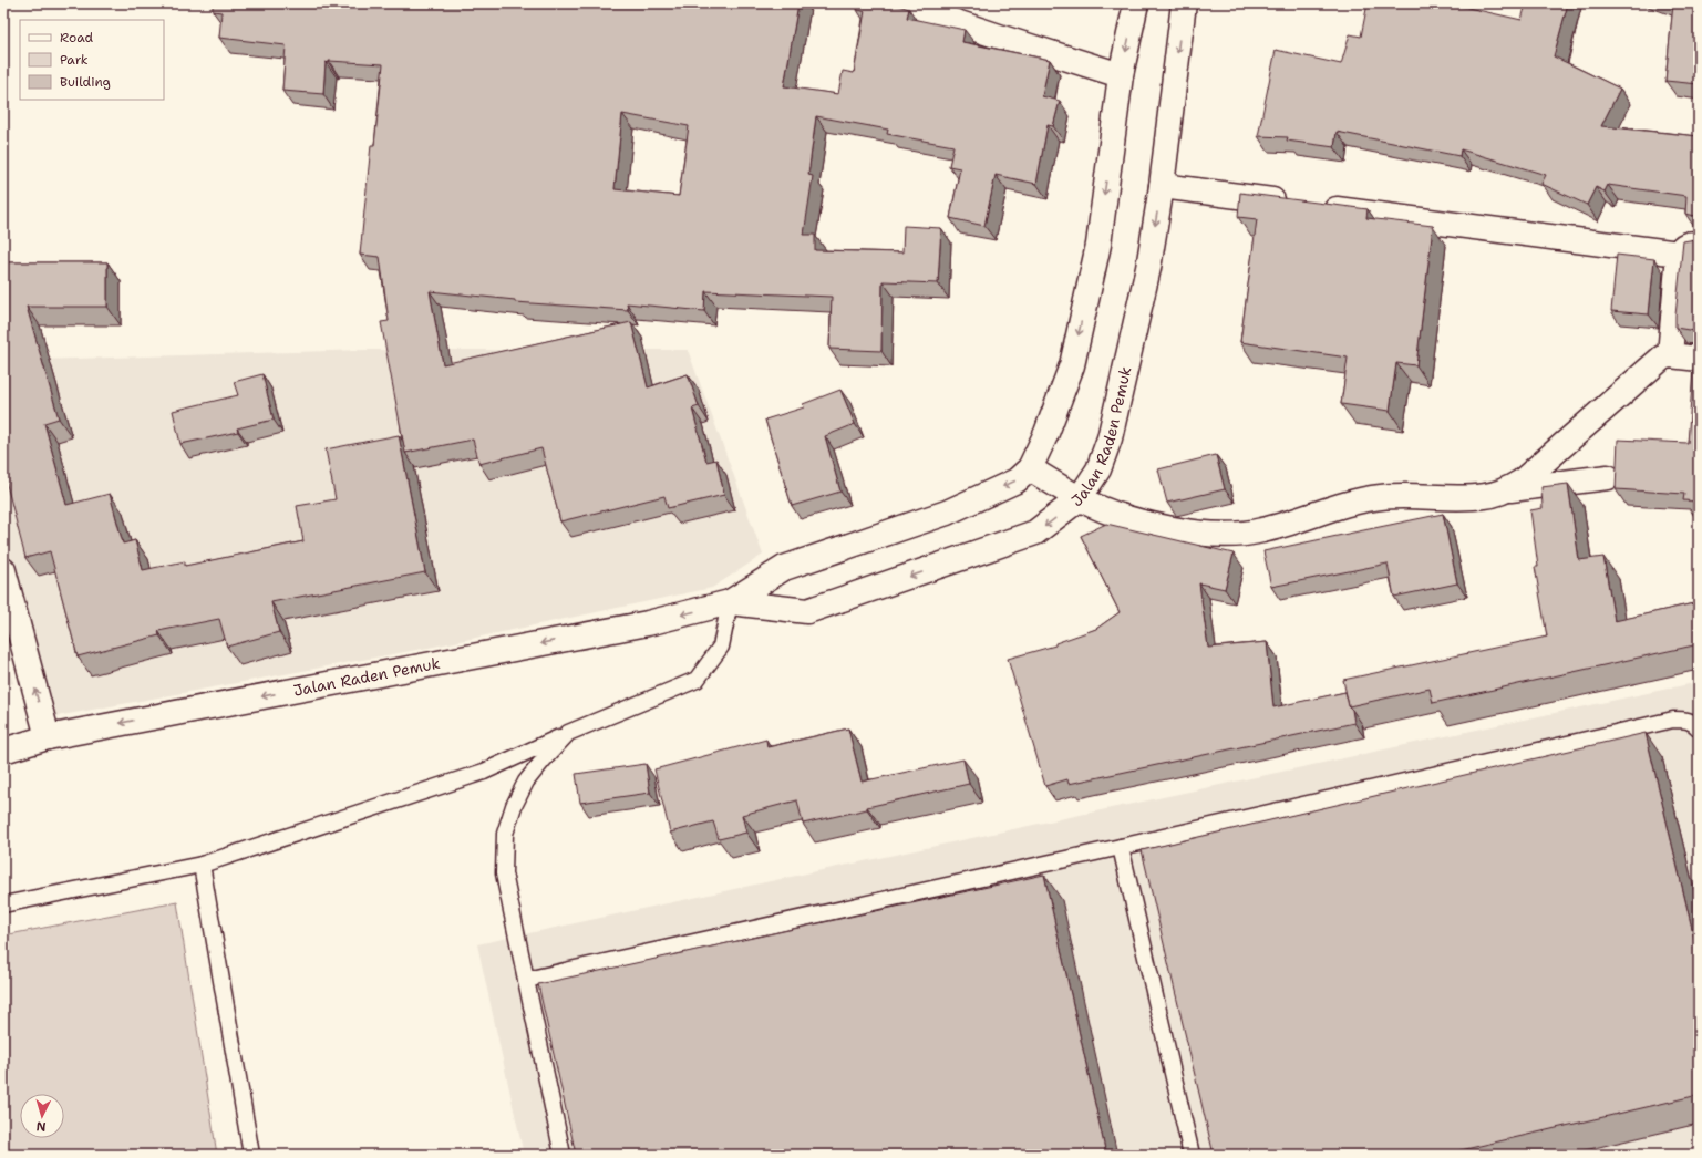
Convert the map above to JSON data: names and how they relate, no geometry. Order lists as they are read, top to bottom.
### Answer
{
  "streets": {
    "main road": ["Jalan Raden Pemuk"]
  },
  "one_way": ["Jalan Raden Pemuk"],
  "legend": ["Road", "Park", "Building"],
  "north": "bottom"
}
